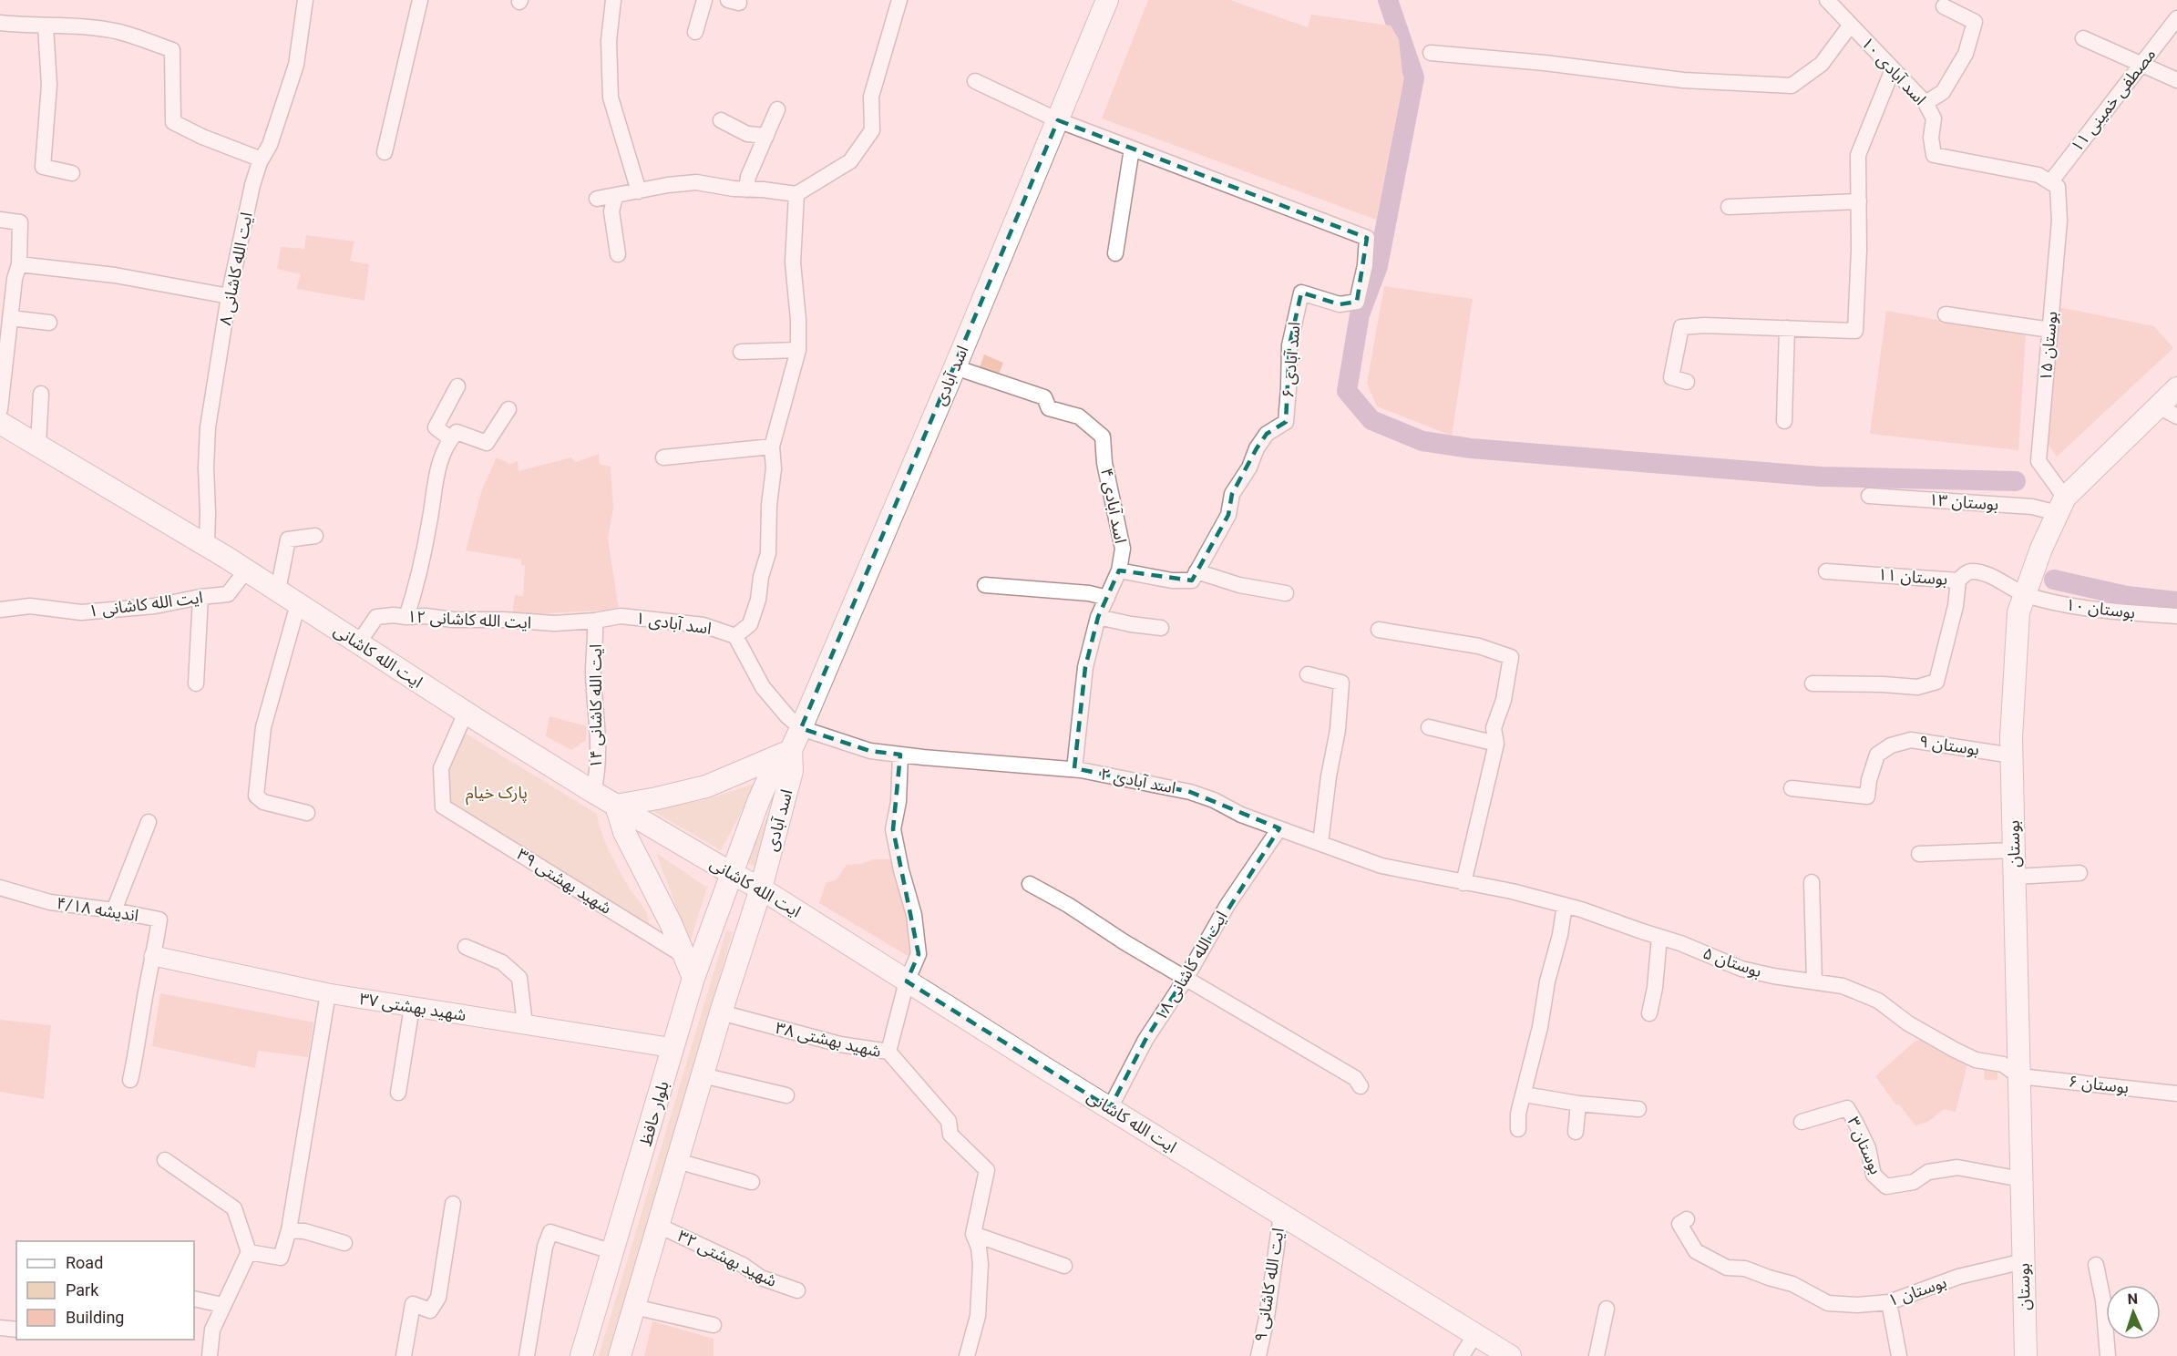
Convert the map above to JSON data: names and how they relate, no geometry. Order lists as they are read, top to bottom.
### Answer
{
  "streets": {
    "main road": [
      "اسد آبادی",
      "ایت الله کاشانی",
      "بوستان",
      "بلوار حافظ"
    ],
    "street": [
      "اسد آبادی ۱۰",
      "مصطفی خمینی ۱۱",
      "ایت الله کاشانی ۸",
      "بوستان ۱۵",
      "اسد آبادی ۶",
      "بوستان ۱۳",
      "اسد آبادی ۴",
      "بوستان ۱۱",
      "ایت الله کاشانی ۱",
      "بوستان ۱۰",
      "ایت الله کاشانی ۱۲",
      "اسد آبادی ۱",
      "ایت الله کاشانی ۱۴",
      "بوستان ۹",
      "اسد آبادی ۲",
      "شهید بهشتی ۳۹",
      "اندیشه ۴/۱۸",
      "بوستان ۵",
      "ایت الله کاشانی ۱۸",
      "شهید بهشتی ۳۷",
      "شهید بهشتی ۳۸",
      "بوستان ۶",
      "بوستان ۳",
      "شهید بهشتی ۳۲",
      "ایت الله کاشانی ۹",
      "بوستان ۱"
    ]
  },
  "crossings": [
    ["اسد آبادی ۱۰", "مصطفی خمینی ۱۱"],
    ["اسد آبادی ۱۰", "بوستان ۱۵"],
    ["مصطفی خمینی ۱۱", "بوستان ۱۵"],
    ["ایت الله کاشانی ۸", "ایت الله کاشانی"],
    ["بوستان ۱۵", "بوستان ۱۳"],
    ["بوستان ۱۵", "بوستان"],
    ["اسد آبادی ۶", "اسد آبادی"],
    ["اسد آبادی", "اسد آبادی ۴"],
    ["اسد آبادی", "ایت الله کاشانی"],
    ["اسد آبادی", "اسد آبادی ۲"],
    ["اسد آبادی", "بلوار حافظ"],
    ["بوستان ۱۳", "بوستان"],
    ["اسد آبادی ۴", "اسد آبادی ۲"],
    ["بوستان ۱۱", "بوستان ۱۰"],
    ["بوستان ۱۱", "بوستان"],
    ["ایت الله کاشانی ۱", "ایت الله کاشانی"],
    ["بوستان ۱۰", "بوستان"],
    ["ایت الله کاشانی ۱۲", "اسد آبادی ۱"],
    ["ایت الله کاشانی ۱۲", "ایت الله کاشانی"],
    ["ایت الله کاشانی ۱۲", "ایت الله کاشانی ۱۴"],
    ["اسد آبادی ۱", "ایت الله کاشانی ۱۴"],
    ["ایت الله کاشانی", "ایت الله کاشانی ۱۴"],
    ["ایت الله کاشانی", "شهید بهشتی ۳۹"],
    ["ایت الله کاشانی", "ایت الله کاشانی ۱۸"],
    ["ایت الله کاشانی", "بلوار حافظ"],
    ["ایت الله کاشانی", "ایت الله کاشانی ۹"],
    ["بوستان ۹", "بوستان"],
    ["اسد آبادی ۲", "بوستان ۵"],
    ["اسد آبادی ۲", "ایت الله کاشانی ۱۸"],
    ["بوستان", "بوستان ۵"],
    ["بوستان", "بوستان ۶"],
    ["بوستان", "بوستان ۳"],
    ["بوستان", "بوستان ۱"],
    ["اندیشه ۴/۱۸", "شهید بهشتی ۳۷"],
    ["بوستان ۵", "بوستان ۶"],
    ["شهید بهشتی ۳۷", "بلوار حافظ"]
  ],
  "parks": ["پارک خیام"],
  "legend": ["Road", "Park", "Building"],
  "north": "top"
}
